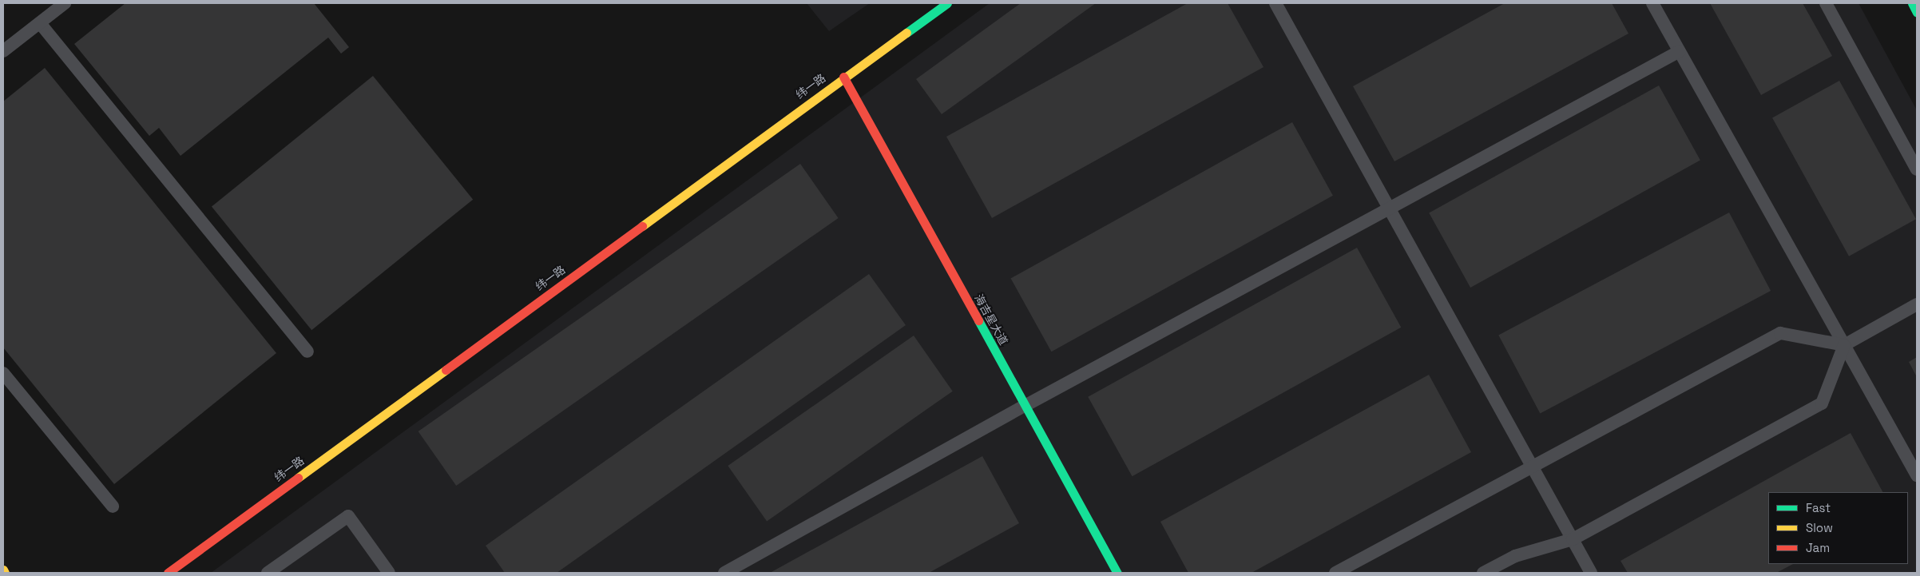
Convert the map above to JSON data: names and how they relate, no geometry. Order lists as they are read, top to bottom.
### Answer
{
  "streets": {
    "street": ["纬一路", "海吉星大道"]
  },
  "crossings": [
    ["纬一路", "海吉星大道"]
  ],
  "legend": ["Fast", "Slow", "Jam"]
}
